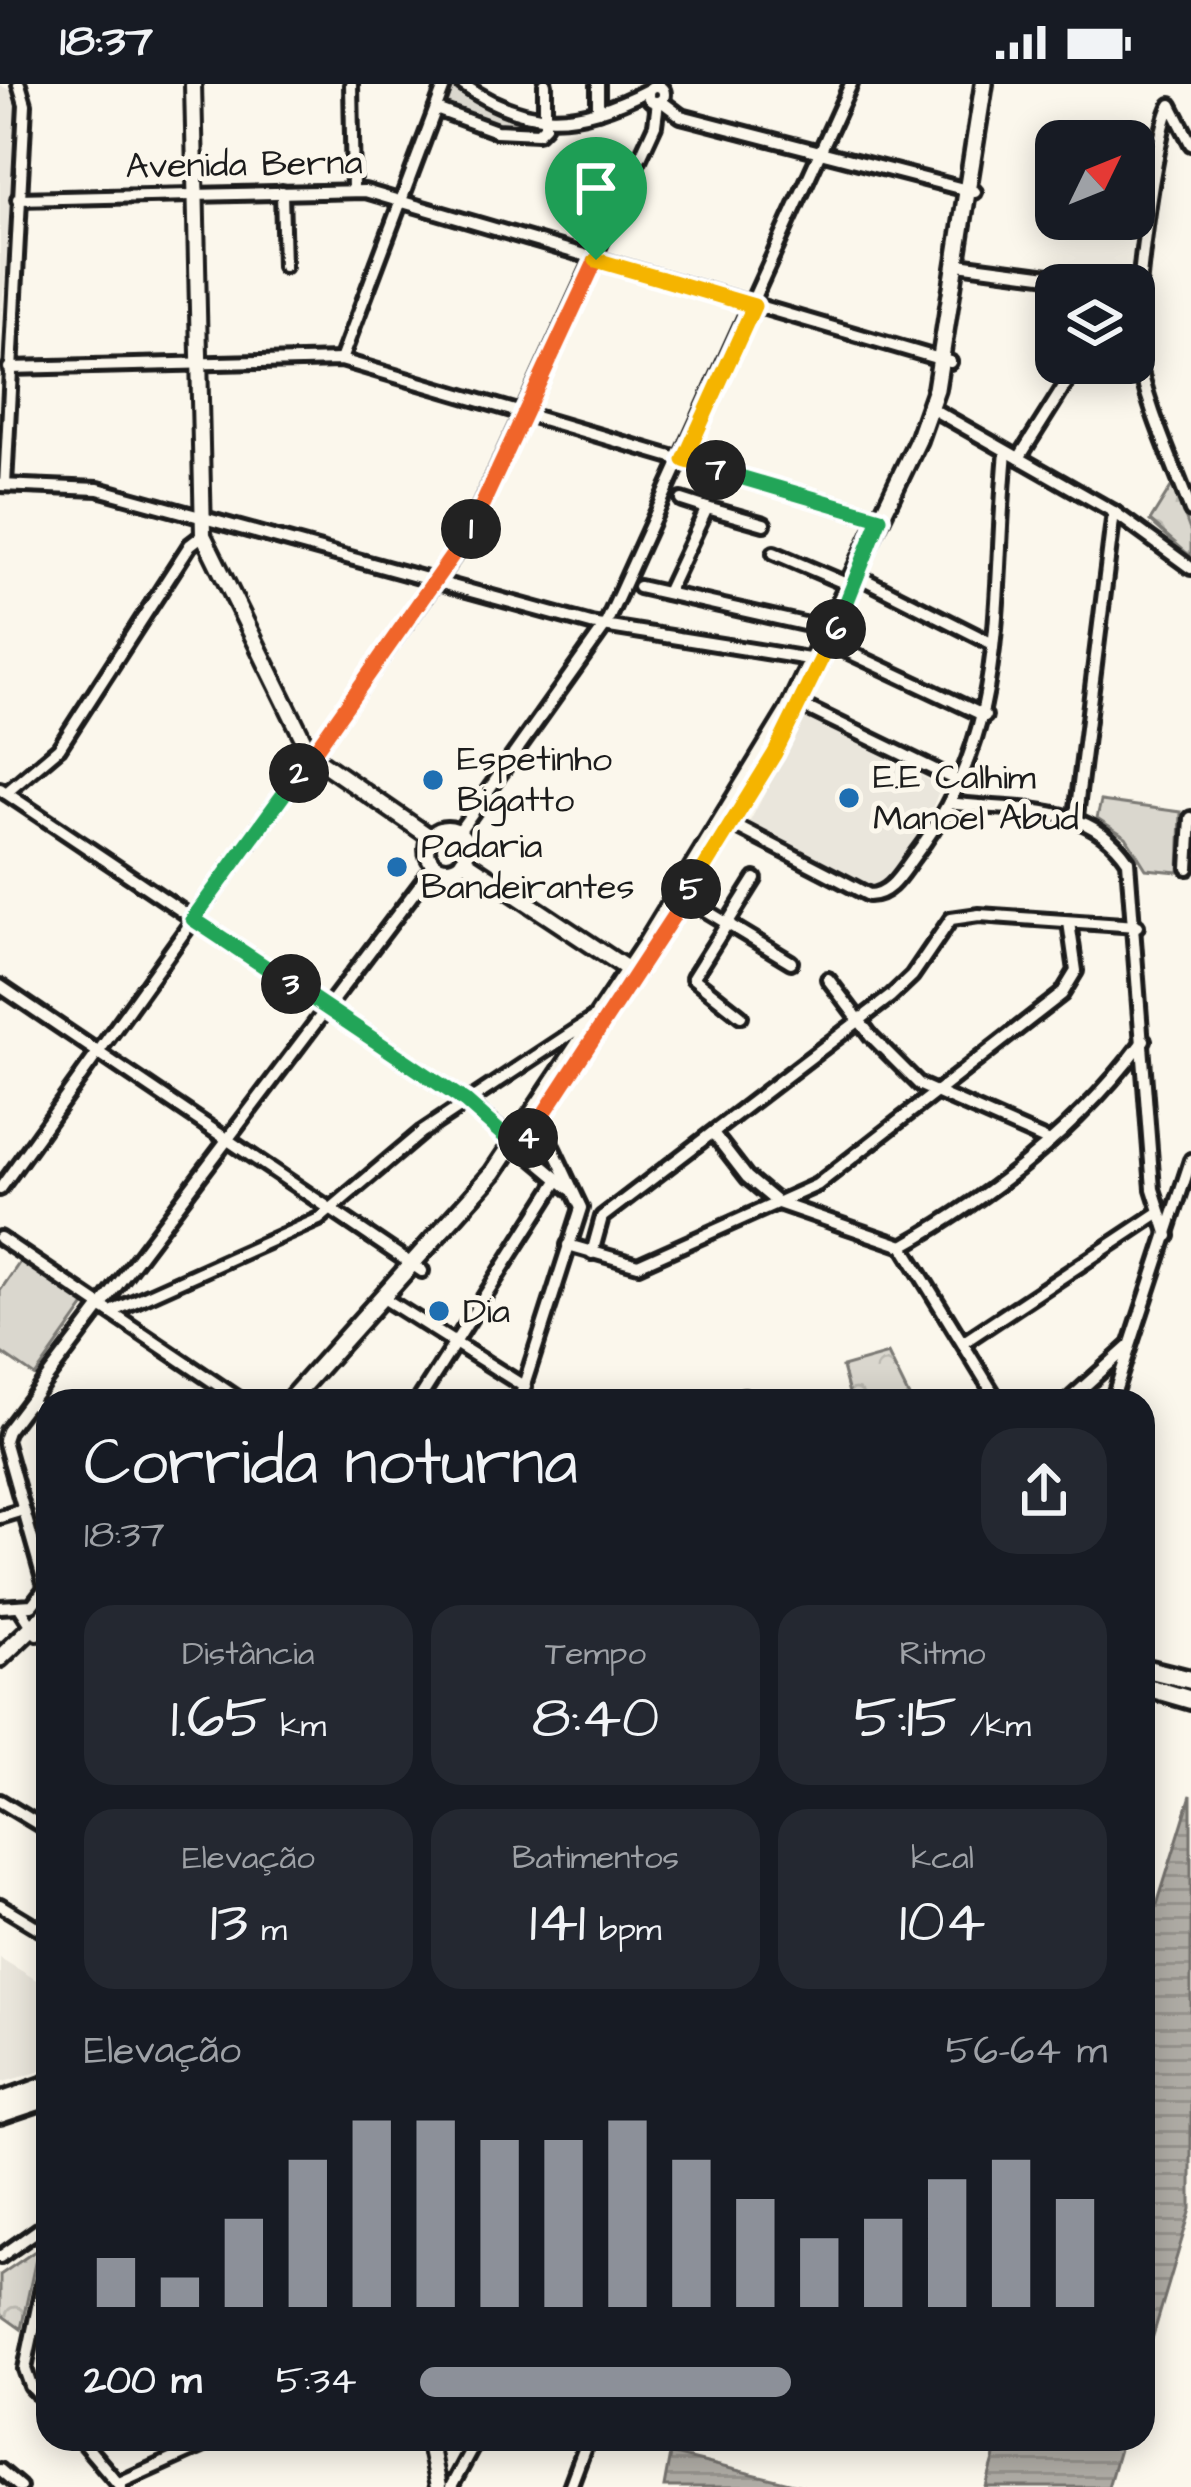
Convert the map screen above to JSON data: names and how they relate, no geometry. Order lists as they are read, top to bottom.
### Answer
{
  "streets": {
    "street": ["Avenida Berna"]
  },
  "places": [
    "Espetinho Bigatto",
    "E.E Calhim Manoel Abud",
    "Padaria Bandeirantes",
    "Dia"
  ],
  "north": "top right",
  "page": {
    "status": "18:37",
    "pins": [
      "7",
      "1",
      "6",
      "2",
      "5",
      "3",
      "4"
    ],
    "heading": ["Corrida noturna", "18:37"],
    "stats": [
      ["Distância", "1.65 km"],
      ["Tempo", "8:40"],
      ["Ritmo", "5:15 /km"],
      ["Elevação", "13 m"],
      ["Batimentos", "141 bpm"],
      ["kcal", "104"]
    ],
    "chart": ["Elevação", "56–64 m"],
    "list": [
      {
        "name": "200 m",
        "note": "5:34"
      }
    ]
  }
}
